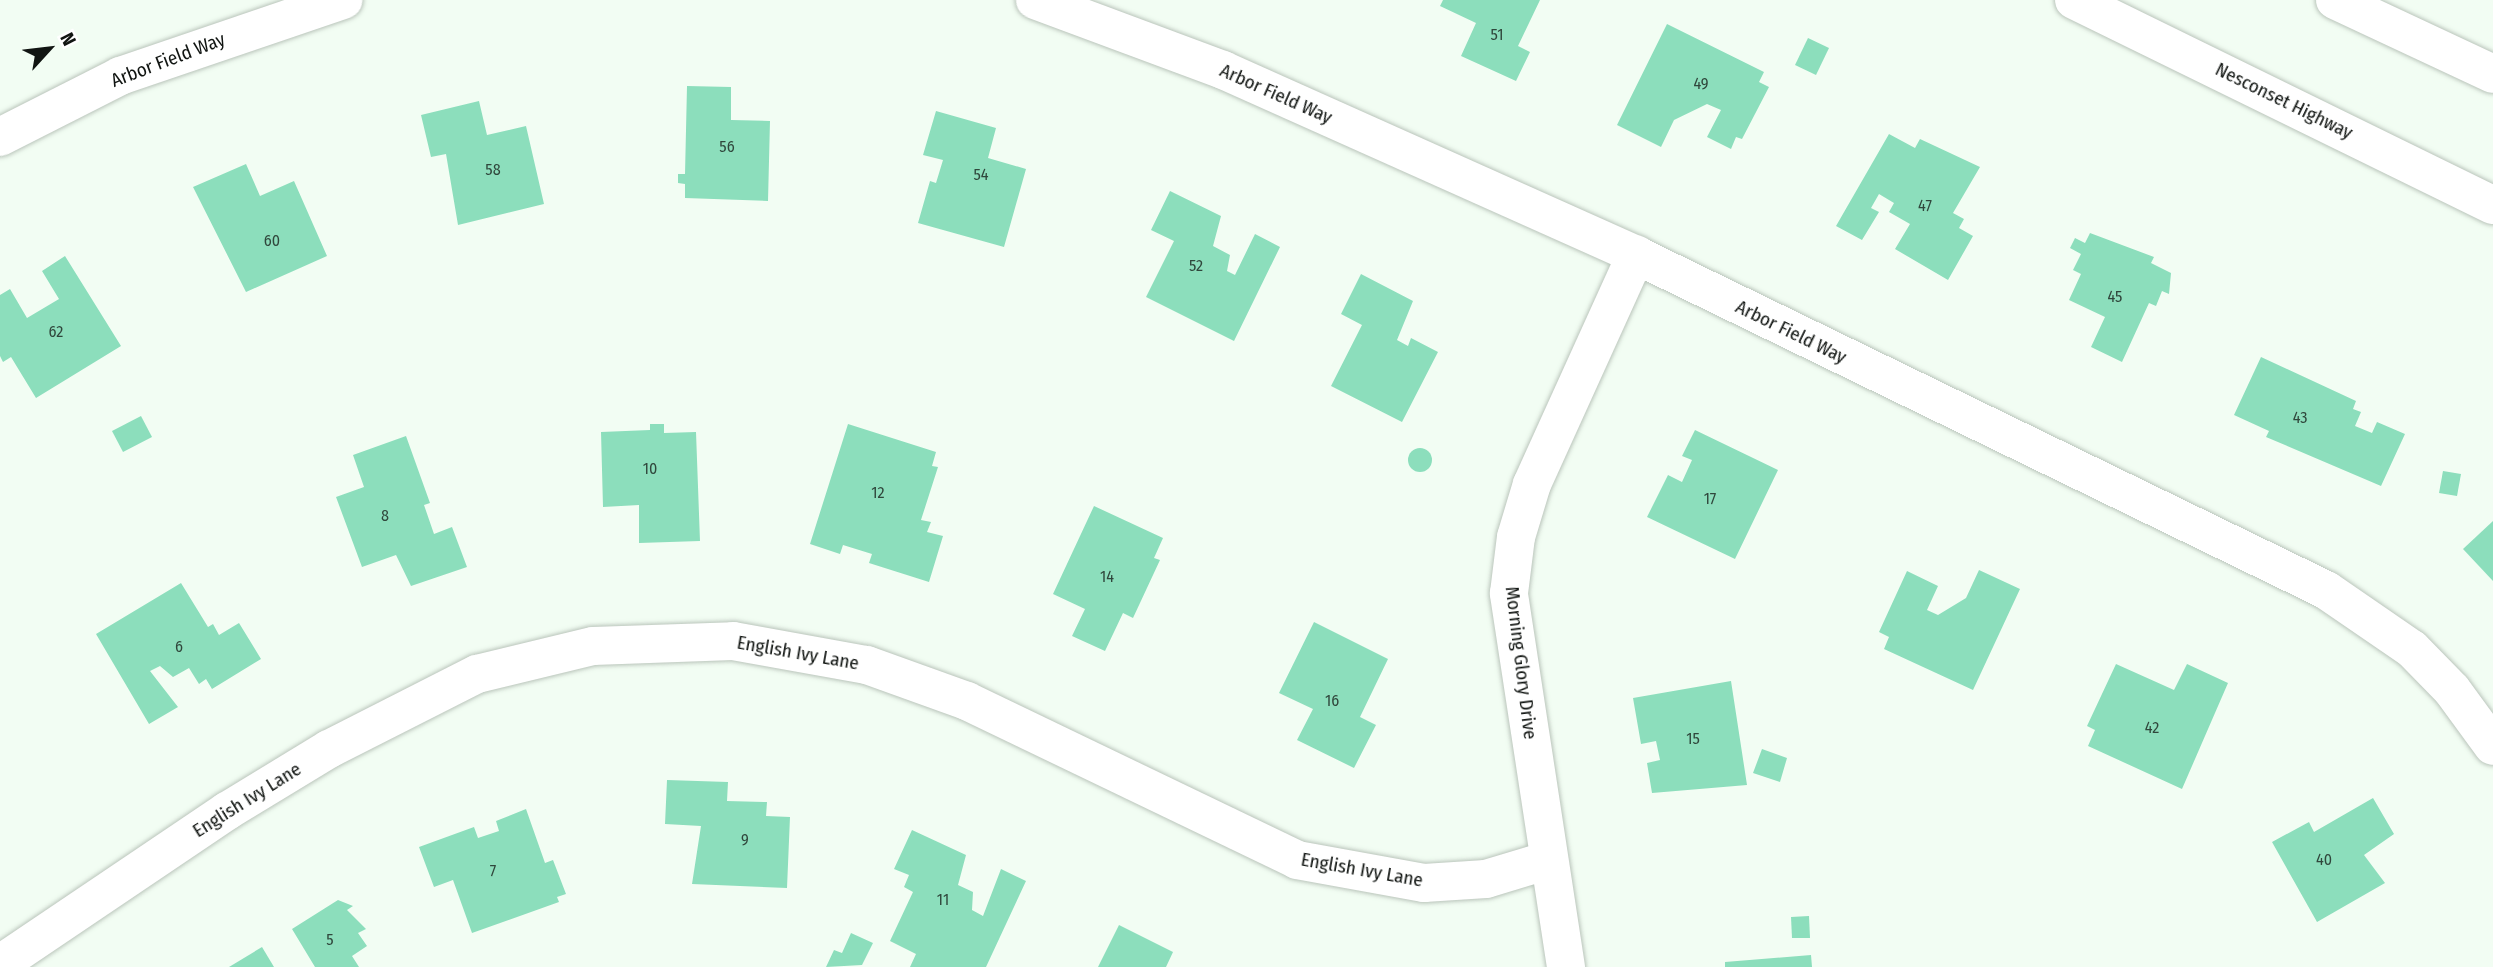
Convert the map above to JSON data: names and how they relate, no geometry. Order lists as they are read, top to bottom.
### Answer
{
  "streets": {
    "main road": [
      "Arbor Field Way",
      "Nesconset Highway",
      "English Ivy Lane",
      "Morning Glory Drive"
    ]
  },
  "crossings": [
    ["Arbor Field Way", "Morning Glory Drive"],
    ["English Ivy Lane", "Morning Glory Drive"]
  ],
  "house_numbers": [
    "51",
    "49",
    "56",
    "58",
    "54",
    "47",
    "60",
    "52",
    "45",
    "62",
    "43",
    "10",
    "12",
    "17",
    "8",
    "14",
    "6",
    "16",
    "42",
    "15",
    "9",
    "40",
    "7",
    "11",
    "5"
  ],
  "north": "top right"
}
